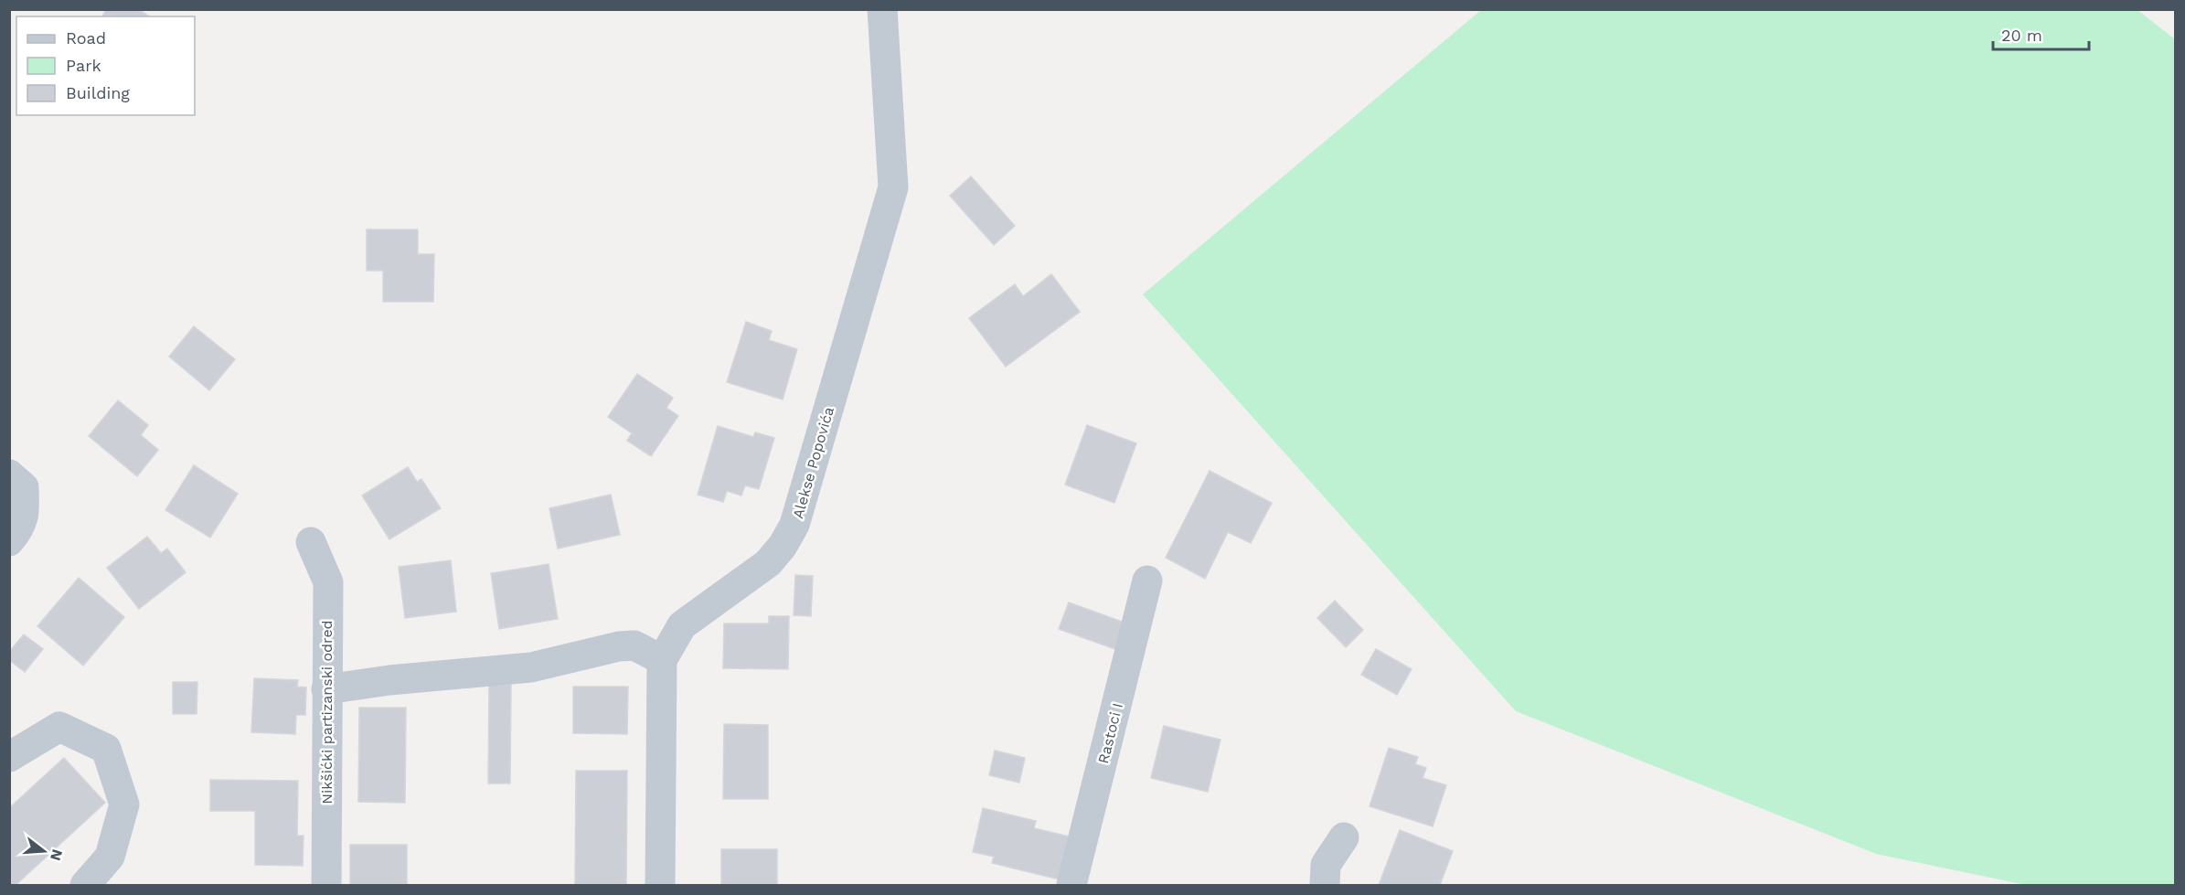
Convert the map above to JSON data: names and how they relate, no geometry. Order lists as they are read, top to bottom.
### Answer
{
  "streets": {
    "street": ["Alekse Popovića", "Nikšićki partizanski odred", "Rastoci I"]
  },
  "legend": ["Road", "Park", "Building"],
  "scale_bar": "20 m",
  "north": "right"
}
